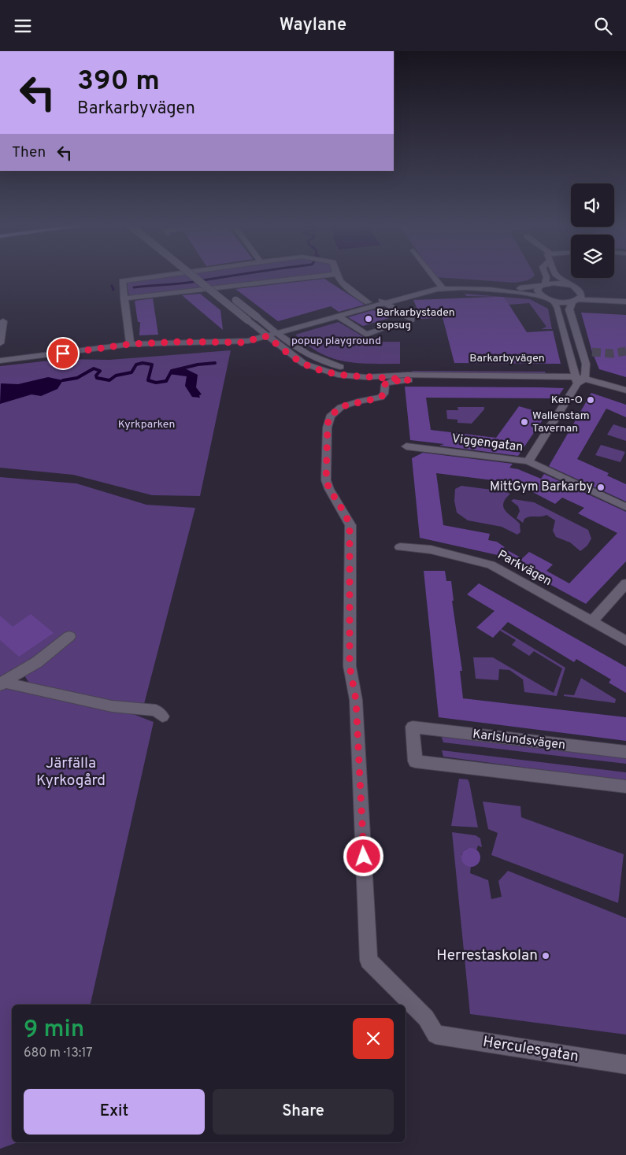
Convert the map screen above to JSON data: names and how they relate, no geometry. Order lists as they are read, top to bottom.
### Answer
{
  "streets": {
    "street": [
      "Barkarbyvägen",
      "Viggengatan",
      "Parkvägen",
      "Karlslundsvägen",
      "Herculesgatan"
    ]
  },
  "crossings": [
    ["Barkarbyvägen", "Herculesgatan"]
  ],
  "parks": ["popup playground", "Kyrkparken", "Järfälla Kyrkogård"],
  "places": [
    "Barkarbystaden sopsug",
    "Ken-O",
    "Wallenstam Tavernan",
    "MittGym Barkarby",
    "Herrestaskolan"
  ],
  "page": {
    "header": "Waylane",
    "turn": ["390 m", "Barkarbyvägen"],
    "then": "Then",
    "heading": ["9 min", "680 m · 13:17"],
    "buttons": ["Exit", "Share"]
  }
}
